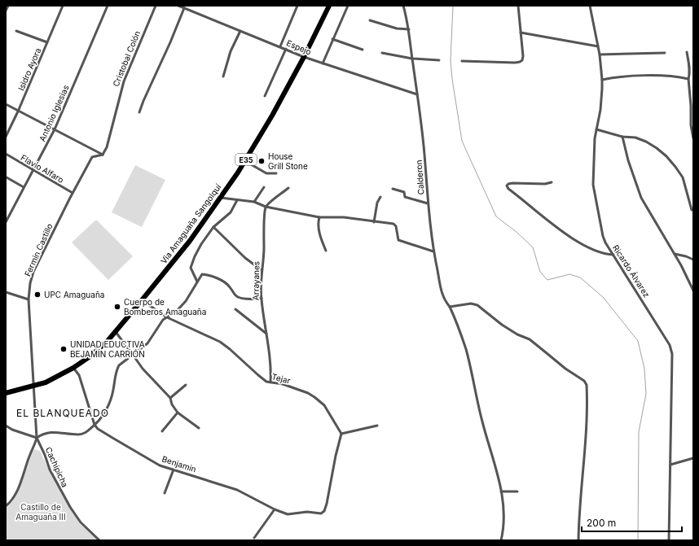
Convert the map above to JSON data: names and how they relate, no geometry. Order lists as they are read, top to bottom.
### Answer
{
  "streets": {
    "highway": ["E35", "Via Amaguaña Sangolquí"],
    "street": [
      "Espejo",
      "Cristobal Colón",
      "Isidro Ayora",
      "Antonio Iglesias",
      "Flavio Alfaro",
      "Calderon",
      "Fermin Castillo",
      "Ricardo Álvarez",
      "Arrayanes",
      "Tejar",
      "Benjamin",
      "Cachipicha"
    ]
  },
  "crossings": [
    ["Espejo", "Calderon"],
    ["Espejo", "Via Amaguaña Sangolquí"],
    ["Antonio Iglesias", "Flavio Alfaro"],
    ["Flavio Alfaro", "Fermin Castillo"],
    ["Via Amaguaña Sangolquí", "Fermin Castillo"],
    ["Via Amaguaña Sangolquí", "Tejar"],
    ["Via Amaguaña Sangolquí", "Cachipicha"],
    ["Fermin Castillo", "Cachipicha"],
    ["Arrayanes", "Tejar"],
    ["Tejar", "Benjamin"]
  ],
  "districts": ["EL BLANQUEADO"],
  "parks": ["Castillo de Amaguaña III"],
  "places": [
    "House Grill Stone",
    "UPC Amaguaña",
    "Cuerpo de Bomberos Amaguaña",
    "UNIDAD EDUCTIVA BEJAMÍN CARRIÓN"
  ],
  "scale_bar": "200 m"
}
